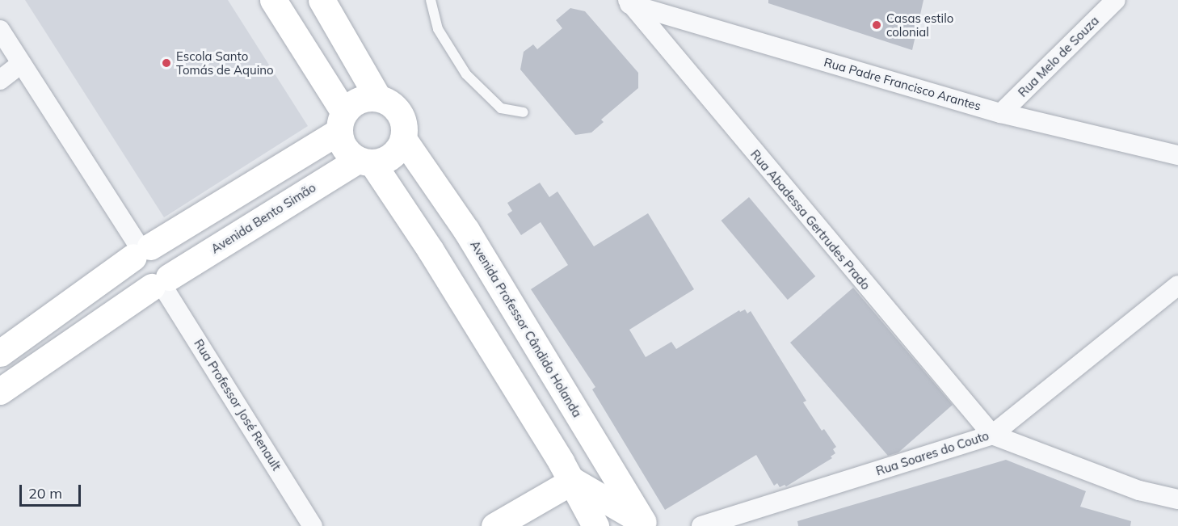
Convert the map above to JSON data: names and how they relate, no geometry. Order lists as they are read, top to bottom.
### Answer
{
  "streets": {
    "street": [
      "Rua Melo de Souza",
      "Rua Padre Francisco Arantes",
      "Avenida Bento Simão",
      "Rua Abadessa Gertrudes Prado",
      "Avenida Professor Cândido Holanda",
      "Rua Professor José Renault",
      "Rua Soares do Couto"
    ]
  },
  "crossings": [
    ["Rua Melo de Souza", "Rua Padre Francisco Arantes"],
    ["Rua Padre Francisco Arantes", "Rua Abadessa Gertrudes Prado"],
    ["Avenida Bento Simão", "Avenida Professor Cândido Holanda"],
    ["Avenida Bento Simão", "Rua Professor José Renault"],
    ["Rua Abadessa Gertrudes Prado", "Rua Soares do Couto"]
  ],
  "places": ["Casas estilo colonial", "Escola Santo Tomás de Aquino"],
  "scale_bar": "20 m"
}
